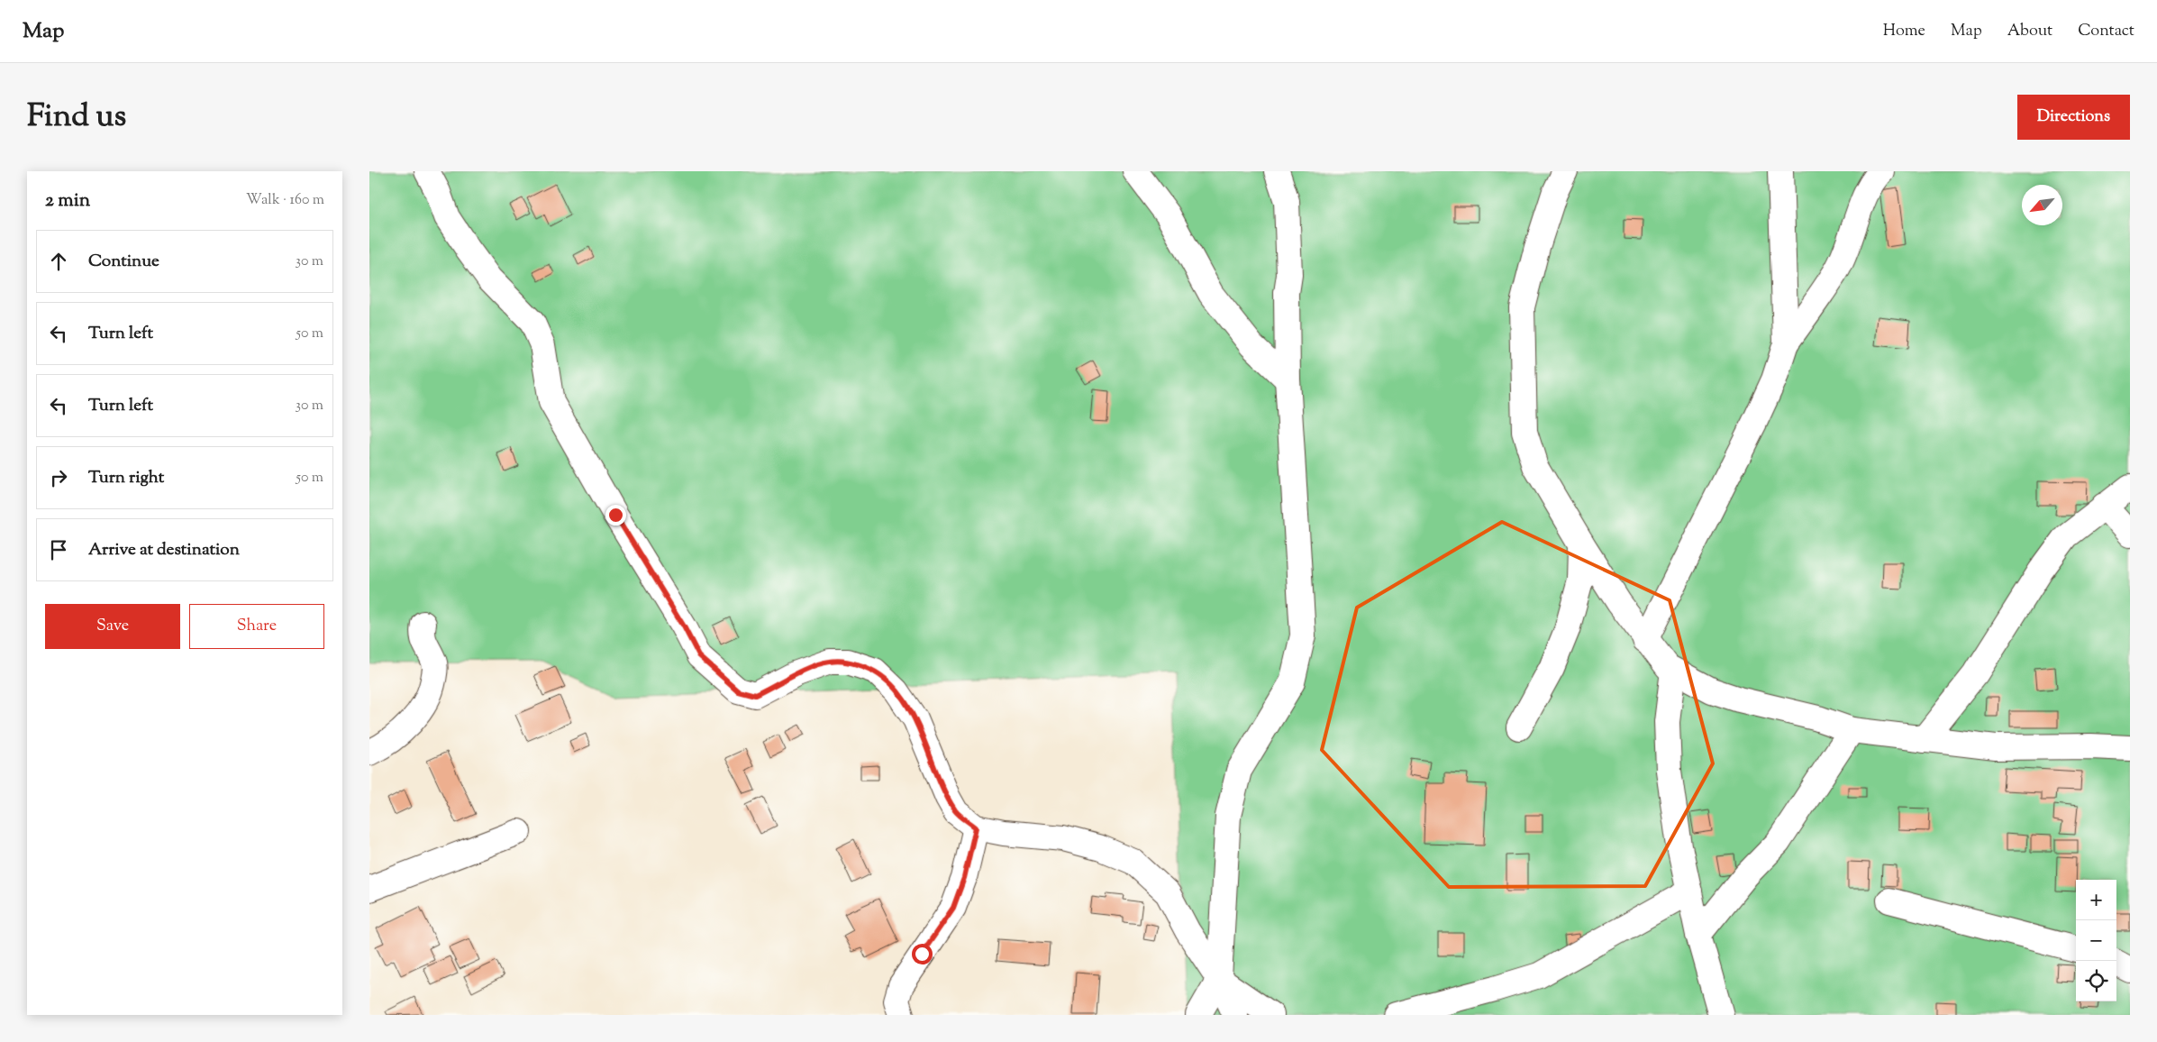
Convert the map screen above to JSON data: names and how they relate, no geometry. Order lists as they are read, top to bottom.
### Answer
{
  "north": "bottom left",
  "page": {
    "header": "Map",
    "nav": [
      "Home",
      "Map",
      "About",
      "Contact"
    ],
    "title": "Find us",
    "buttons": [
      "Directions",
      ["Save", "Share"]
    ],
    "heading": ["2 min", "Walk · 160 m"],
    "list": [
      ["Continue", "30 m"],
      ["Turn left", "50 m"],
      ["Turn left", "30 m"],
      ["Turn right", "50 m"],
      "Arrive at destination"
    ],
    "map_buttons": ["+", "−"]
  }
}
